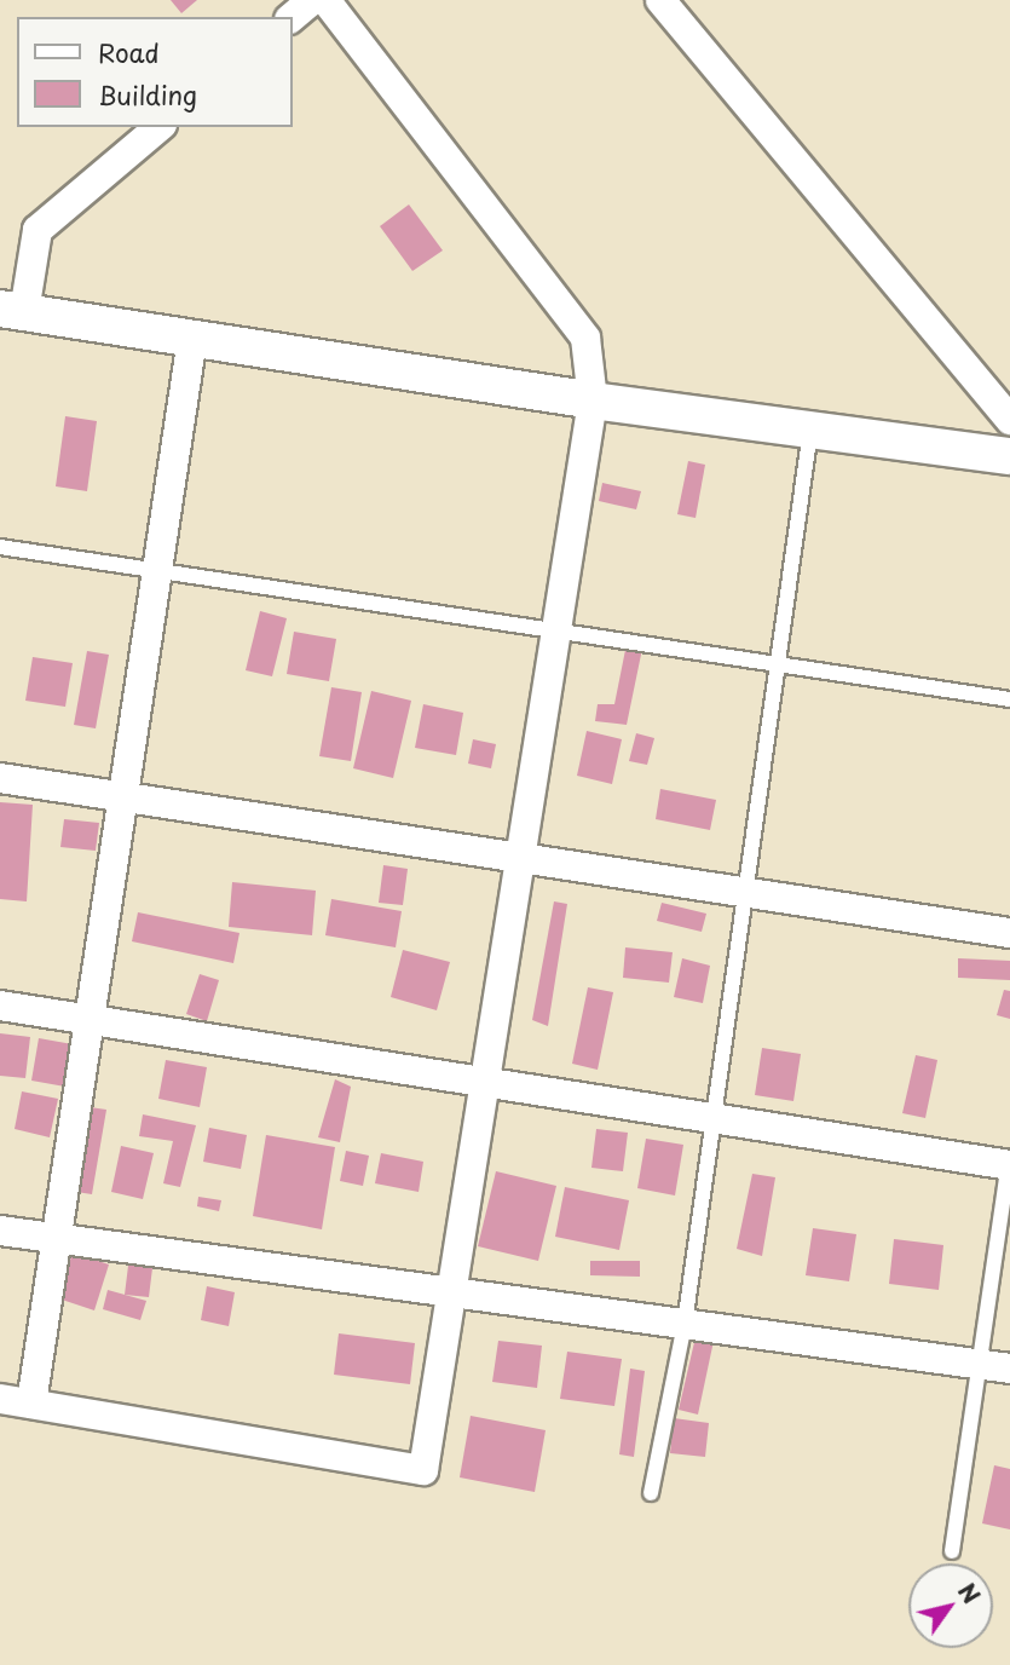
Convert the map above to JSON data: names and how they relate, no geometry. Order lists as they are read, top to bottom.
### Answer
{
  "legend": ["Road", "Building"],
  "north": "top right"
}
